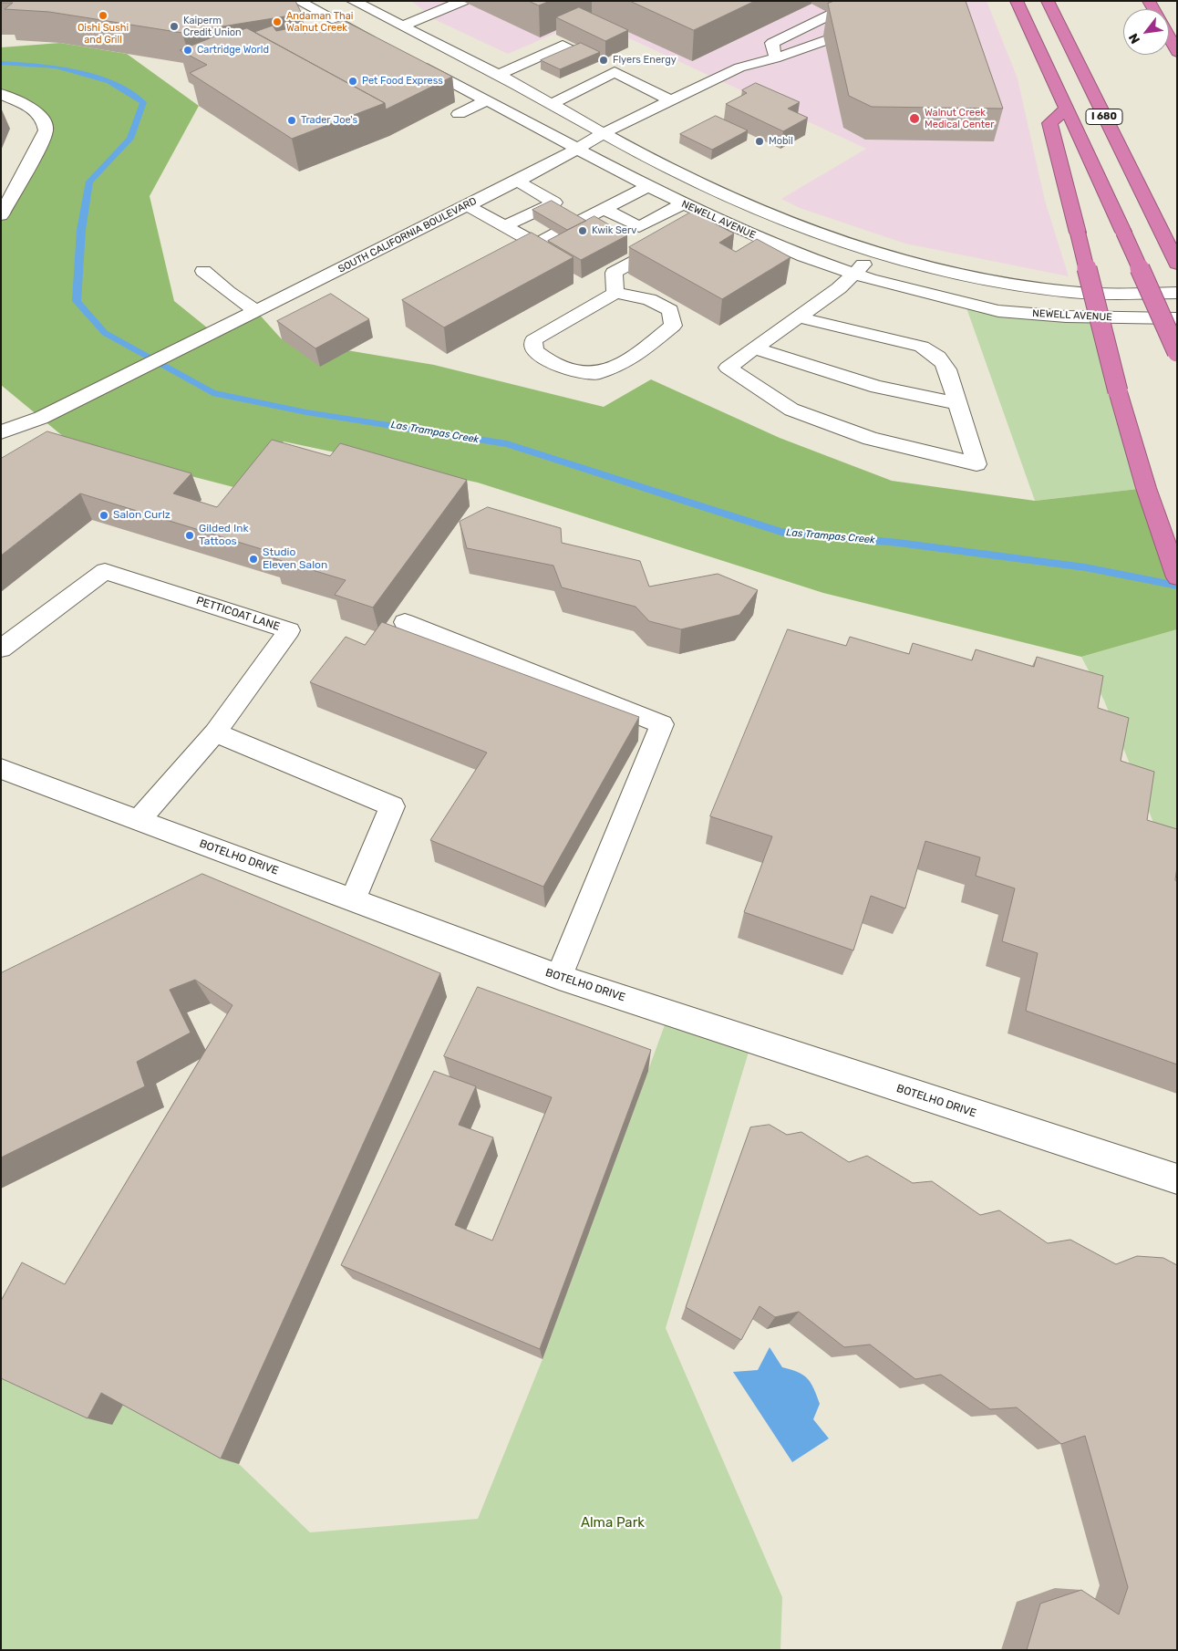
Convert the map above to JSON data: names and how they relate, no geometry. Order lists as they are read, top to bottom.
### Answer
{
  "streets": {
    "highway": ["I 680"],
    "street": [
      "NEWELL AVENUE",
      "SOUTH CALIFORNIA BOULEVARD",
      "PETTICOAT LANE",
      "BOTELHO DRIVE"
    ]
  },
  "crossings": [
    ["NEWELL AVENUE", "SOUTH CALIFORNIA BOULEVARD"],
    ["PETTICOAT LANE", "BOTELHO DRIVE"]
  ],
  "water": ["Las Trampas Creek"],
  "parks": ["Alma Park"],
  "places": [
    "Oishi Sushi and Grill",
    "Andaman Thai Walnut Creek",
    "Kaiperm Credit Union",
    "Cartridge World",
    "Flyers Energy",
    "Pet Food Express",
    "Walnut Creek Medical Center",
    "Trader Joe's",
    "Mobil",
    "Kwik Serv",
    "Salon Curlz",
    "Gilded Ink Tattoos",
    "Studio Eleven Salon"
  ],
  "north": "bottom left"
}
